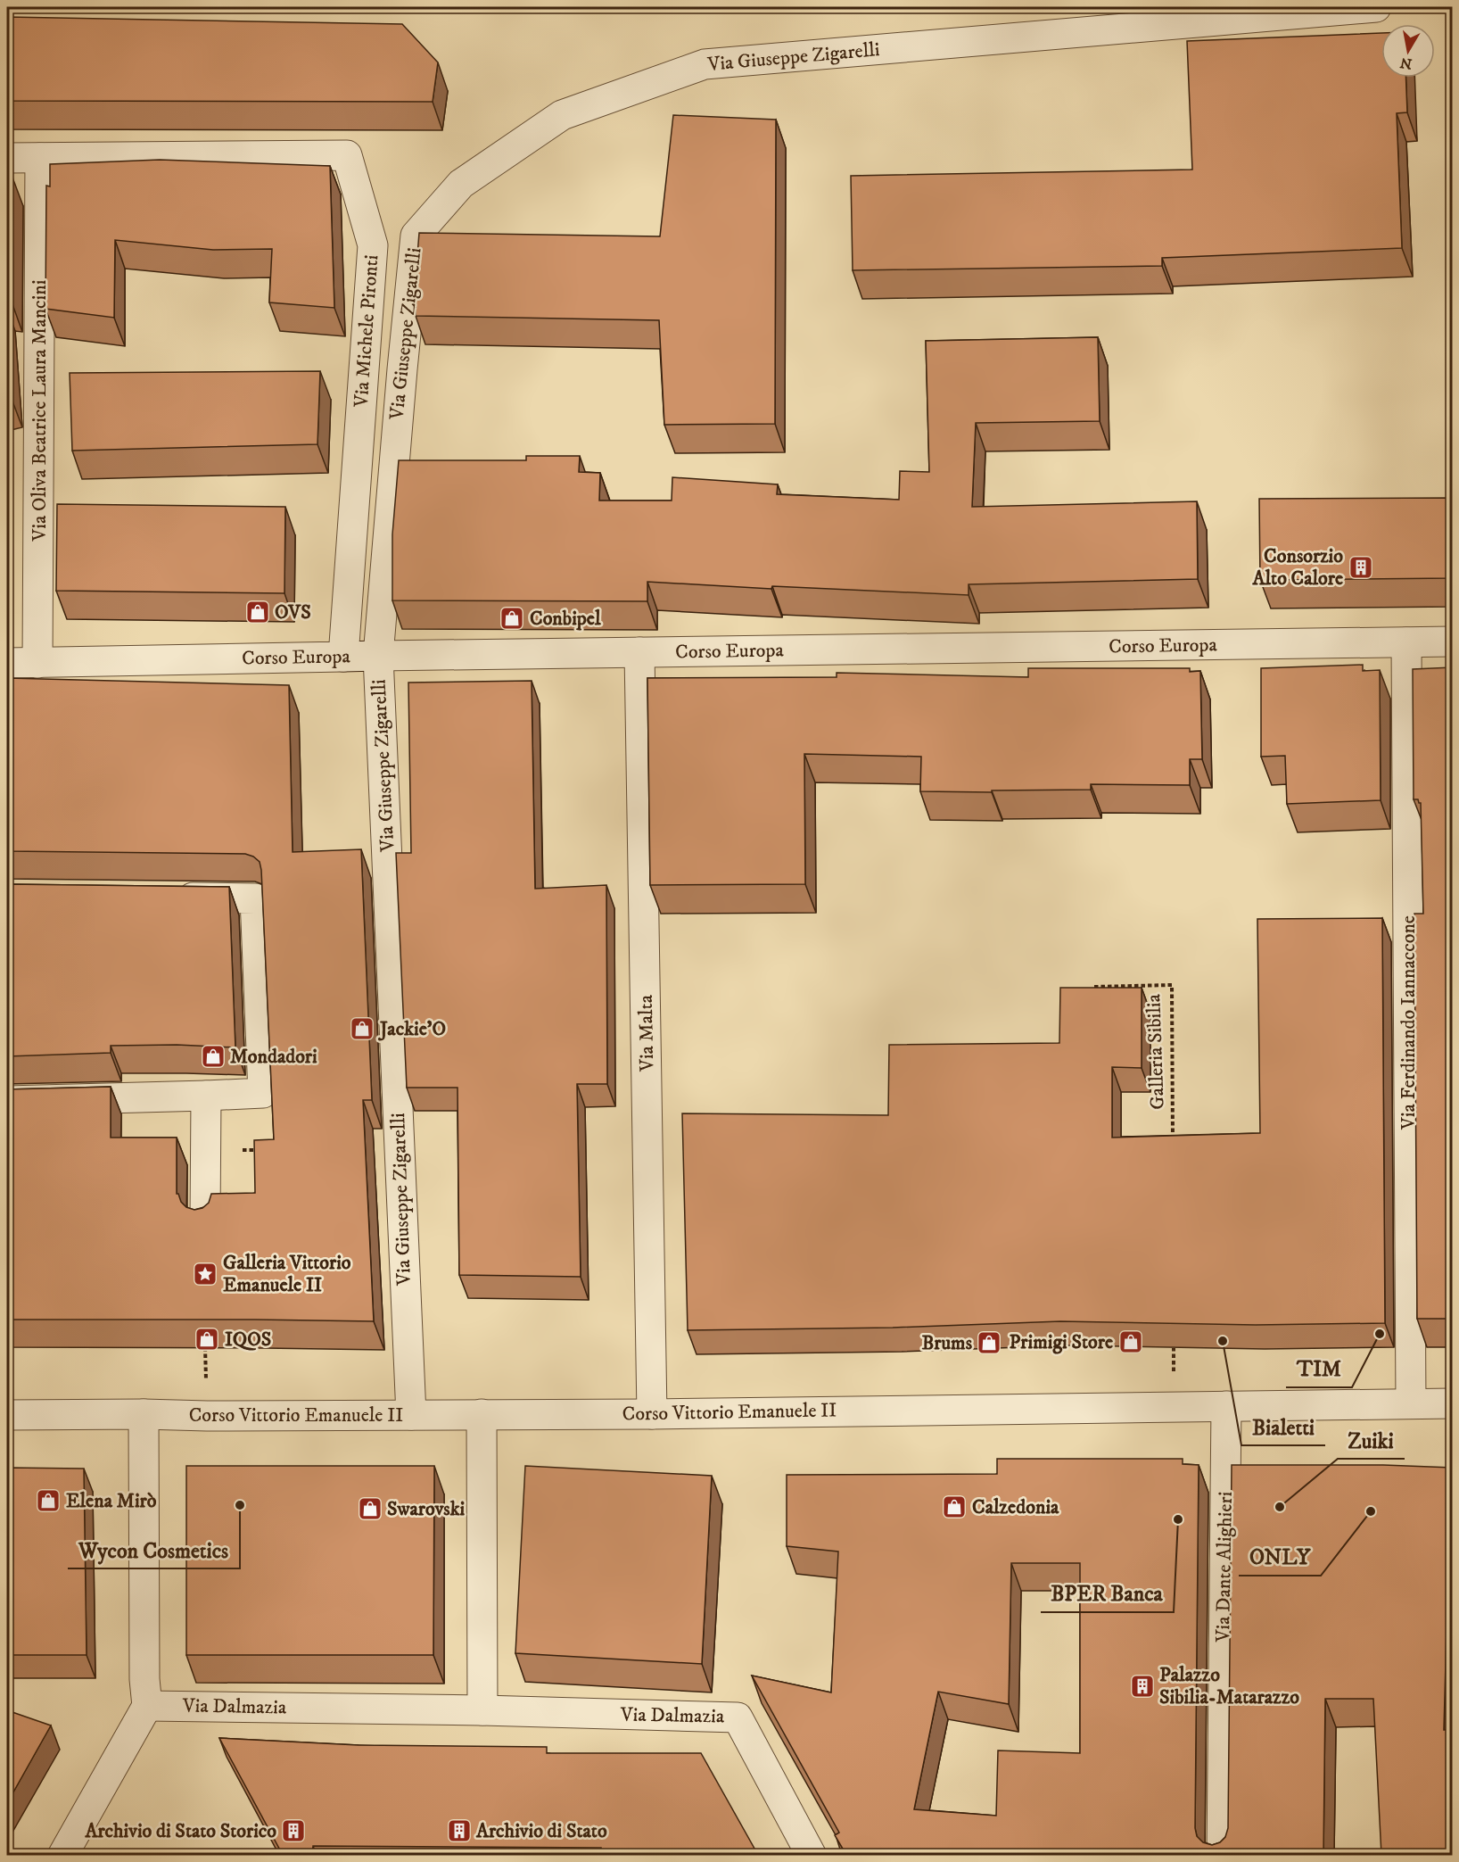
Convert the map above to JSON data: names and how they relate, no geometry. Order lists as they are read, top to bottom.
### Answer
{
  "streets": {
    "street": [
      "Via Giuseppe Zigarelli",
      "Via Michele Pironti",
      "Via Oliva Beatrice Laura Mancini",
      "Corso Europa",
      "Via Ferdinando Iannaccone",
      "Via Malta",
      "Corso Vittorio Emanuele II",
      "Via Dante Alighieri",
      "Via Dalmazia"
    ],
    "path": ["Galleria Sibilia"]
  },
  "crossings": [
    ["Via Giuseppe Zigarelli", "Corso Europa"],
    ["Via Giuseppe Zigarelli", "Corso Vittorio Emanuele II"],
    ["Via Michele Pironti", "Via Oliva Beatrice Laura Mancini"],
    ["Via Michele Pironti", "Corso Europa"],
    ["Via Oliva Beatrice Laura Mancini", "Corso Europa"],
    ["Corso Europa", "Via Ferdinando Iannaccone"],
    ["Corso Europa", "Via Malta"],
    ["Via Ferdinando Iannaccone", "Corso Vittorio Emanuele II"],
    ["Via Malta", "Corso Vittorio Emanuele II"],
    ["Corso Vittorio Emanuele II", "Via Dante Alighieri"]
  ],
  "places": {
    "building": [
      "Consorzio Alto Calore",
      "Palazzo Sibilia-Matarazzo",
      "Archivio di Stato Storico",
      "Archivio di Stato"
    ],
    "shop": [
      "OVS",
      "Conbipel",
      "Jackie'O",
      "Mondadori",
      "IQOS",
      "Primigi Store",
      "Brums",
      "Elena Mirò",
      "Calzedonia",
      "Swarovski"
    ],
    "place": ["Galleria Vittorio Emanuele II"],
    "other": [
      "TIM",
      "Bialetti",
      "Wycon Cosmetics",
      "Zuiki",
      "ONLY",
      "BPER Banca"
    ]
  },
  "north": "bottom"
}
